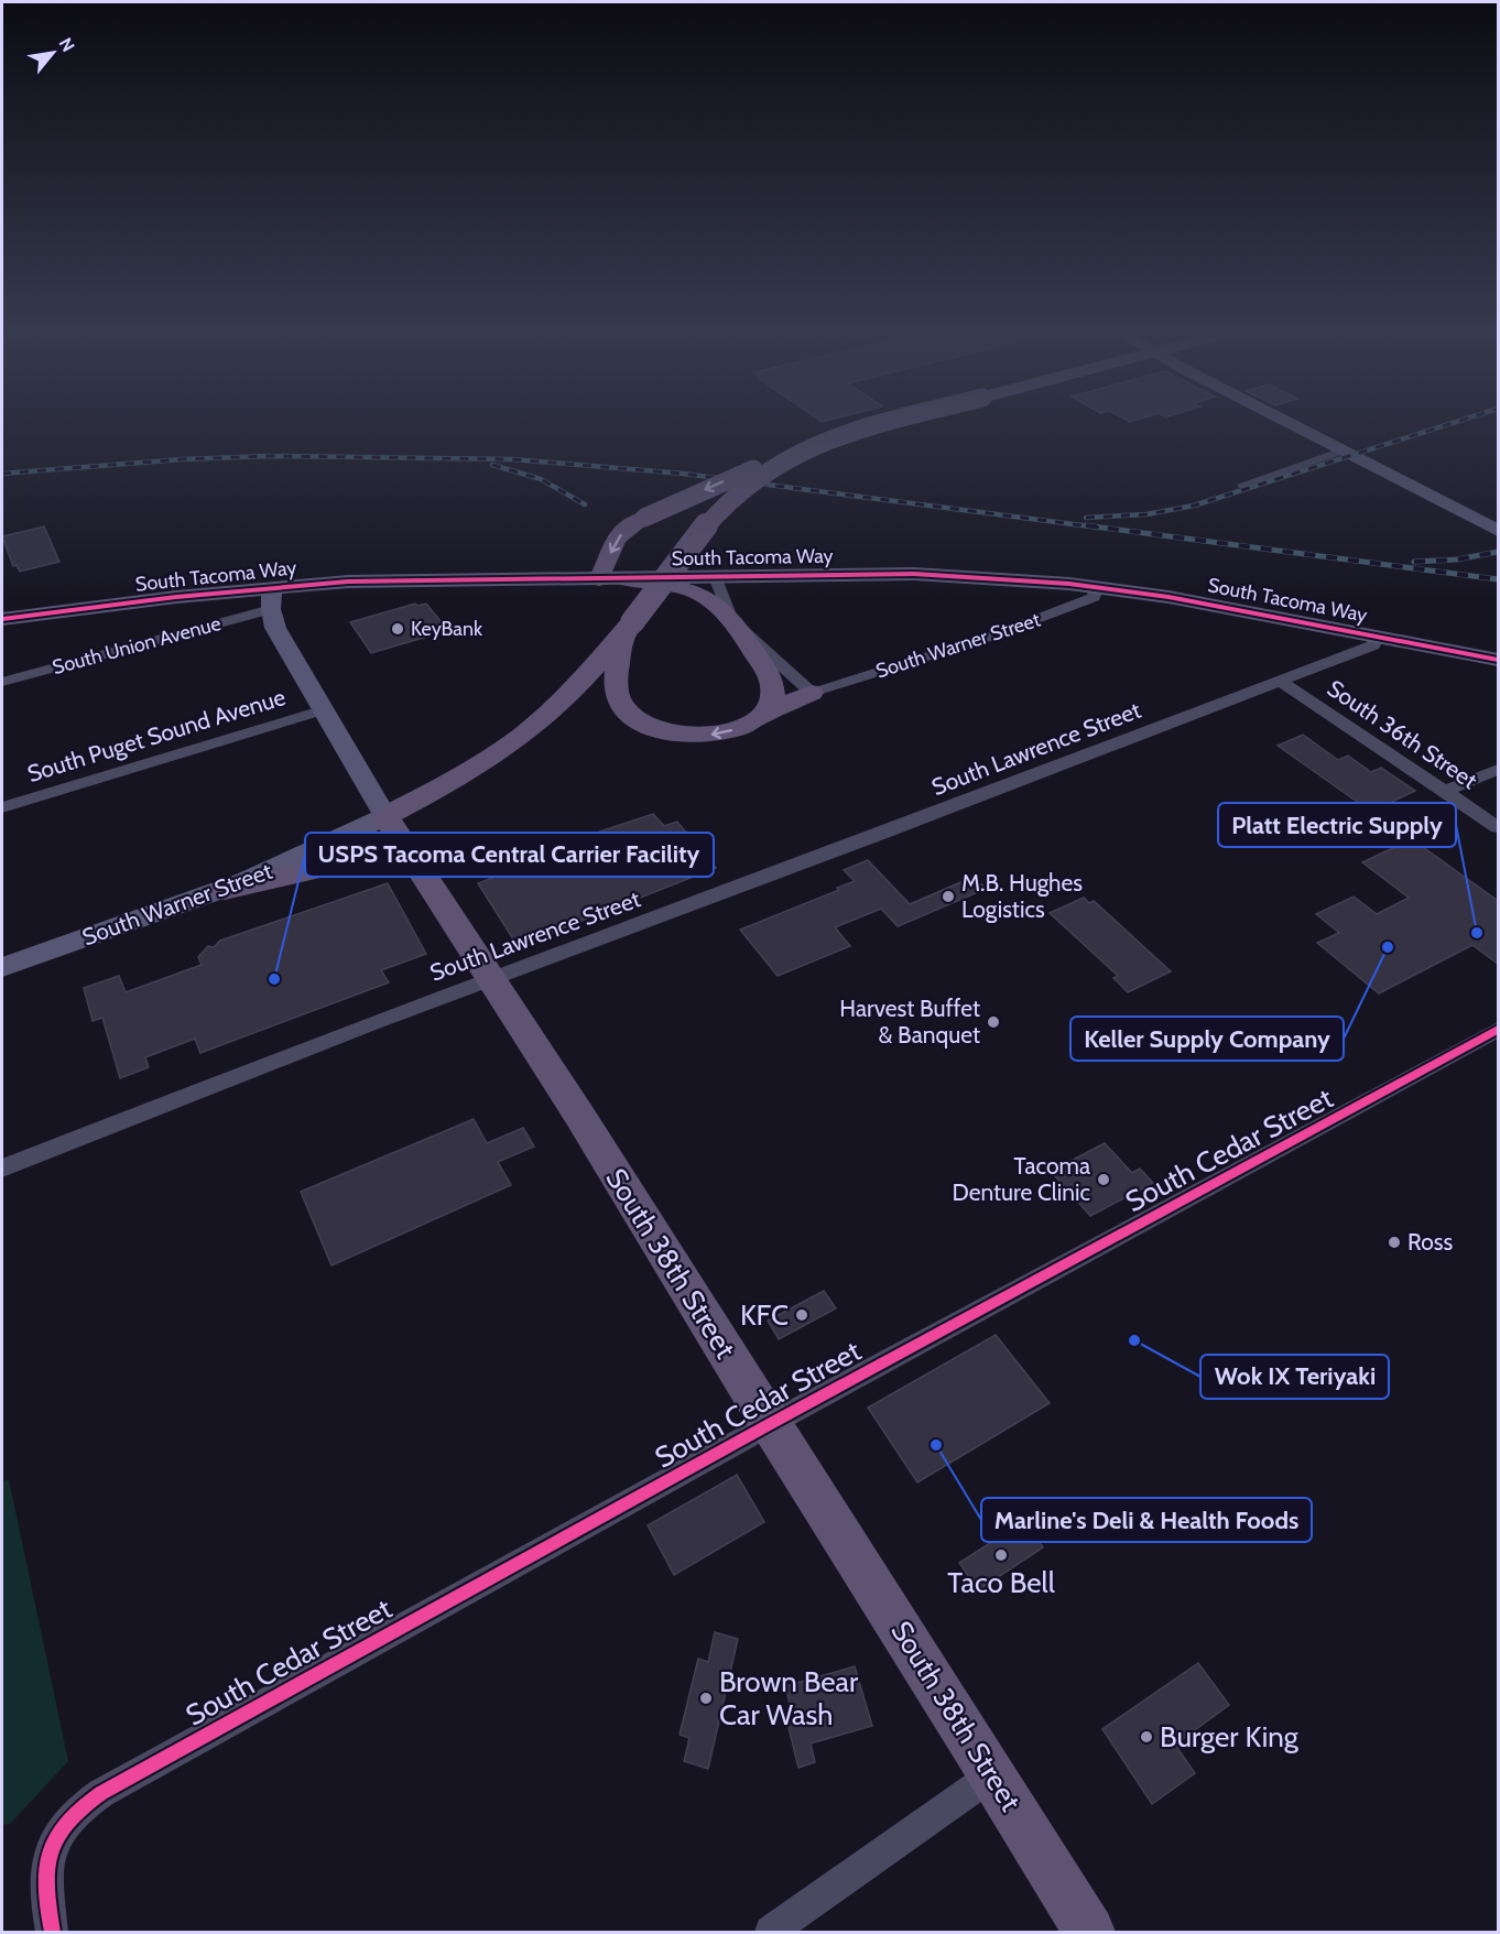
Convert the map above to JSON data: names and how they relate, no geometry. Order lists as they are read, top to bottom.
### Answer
{
  "streets": {
    "main road": ["South Tacoma Way", "South Warner Street", "South 38th Street"],
    "street": [
      "South Union Avenue",
      "South 36th Street",
      "South Puget Sound Avenue",
      "South Lawrence Street",
      "South Cedar Street"
    ]
  },
  "crossings": [
    ["South Tacoma Way", "South Union Avenue"],
    ["South Tacoma Way", "South Warner Street"],
    ["South Tacoma Way", "South Lawrence Street"],
    ["South Tacoma Way", "South 38th Street"],
    ["South Union Avenue", "South 38th Street"],
    ["South 36th Street", "South Lawrence Street"],
    ["South Puget Sound Avenue", "South 38th Street"],
    ["South Lawrence Street", "South 38th Street"],
    ["South Cedar Street", "South 38th Street"]
  ],
  "places": [
    "KeyBank",
    "M.B. Hughes Logistics",
    "Platt Electric Supply",
    "Keller Supply Company",
    "USPS Tacoma Central Carrier Facility",
    "Harvest Buffet & Banquet",
    "Tacoma Denture Clinic",
    "Ross",
    "KFC",
    "Wok IX Teriyaki",
    "Marline's Deli & Health Foods",
    "Taco Bell",
    "Brown Bear Car Wash",
    "Burger King"
  ],
  "north": "top right"
}
